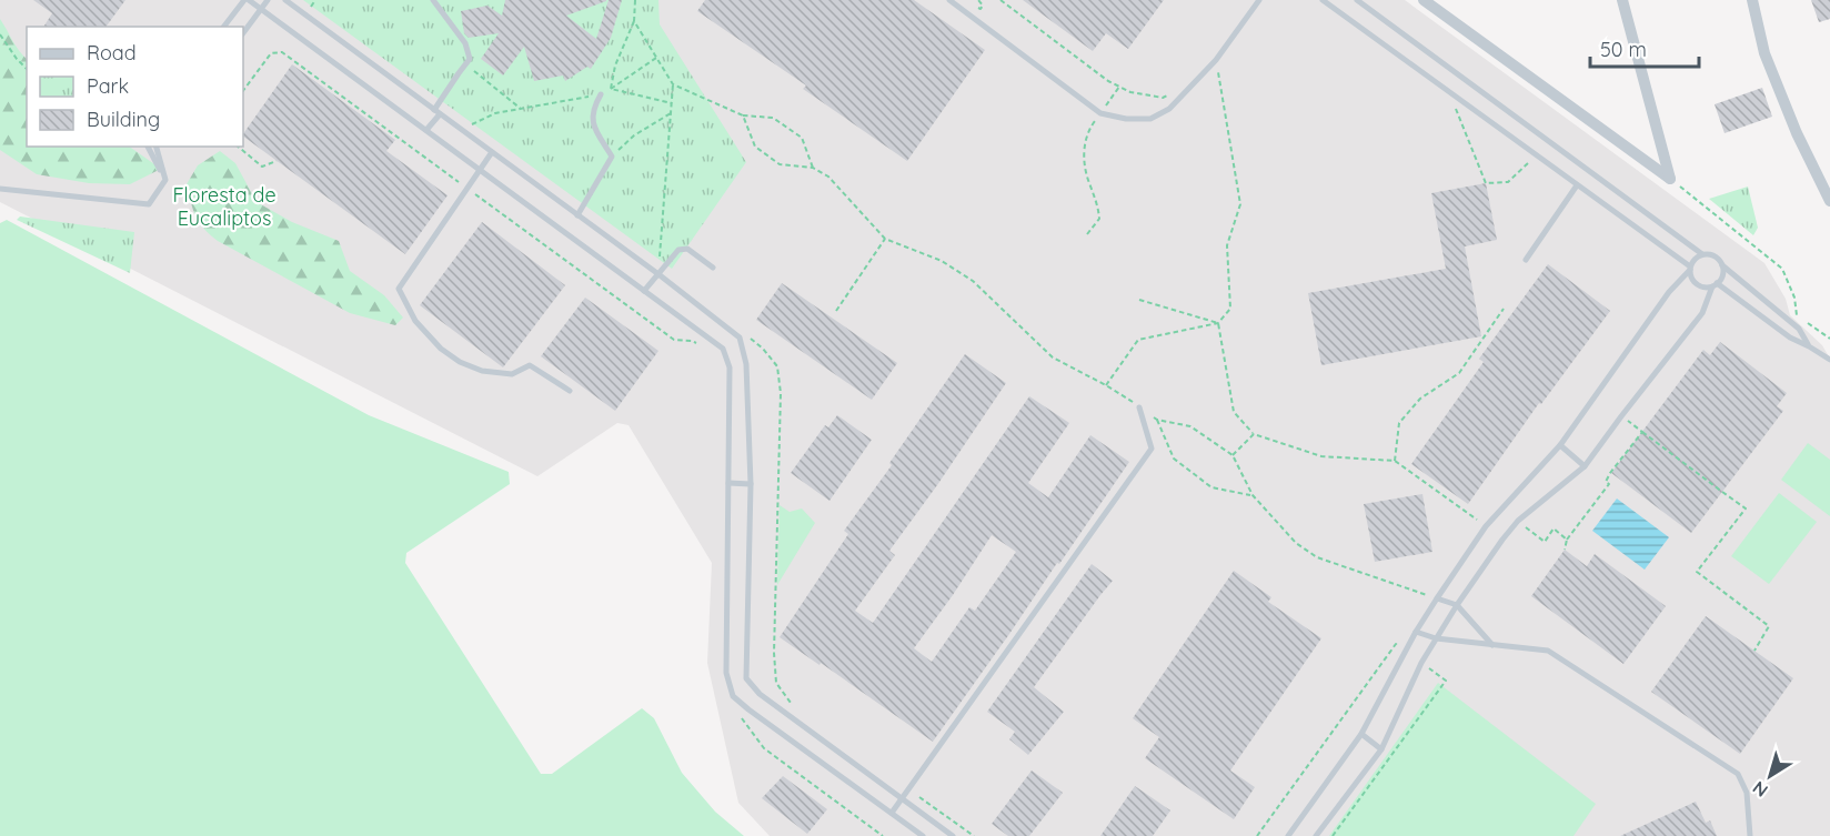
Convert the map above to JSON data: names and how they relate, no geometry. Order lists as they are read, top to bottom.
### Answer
{
  "parks": ["Floresta de Eucaliptos"],
  "legend": ["Road", "Park", "Building"],
  "scale_bar": "50 m",
  "north": "bottom left"
}
